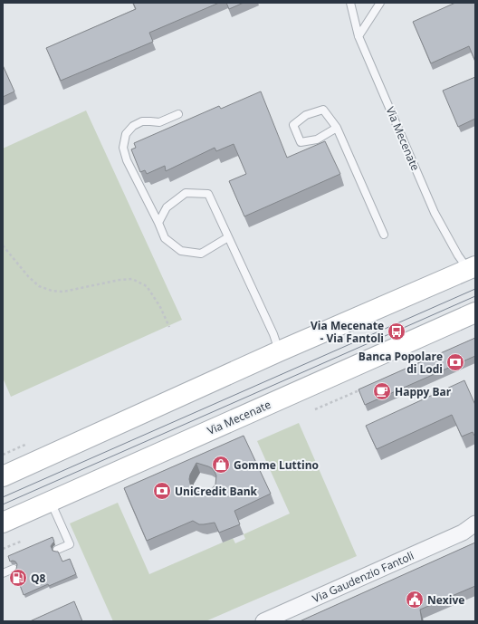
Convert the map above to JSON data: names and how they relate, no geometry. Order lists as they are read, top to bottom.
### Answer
{
  "streets": {
    "main road": ["Via Mecenate"],
    "street": ["Via Gaudenzio Fantoli"]
  },
  "places": {
    "bus stop": ["Via Mecenate - Via Fantoli"],
    "bank": ["Banca Popolare di Lodi", "UniCredit Bank"],
    "cafe": ["Happy Bar"],
    "shop": ["Gomme Luttino"],
    "fuel station": ["Q8"],
    "public building": ["Nexive"]
  }
}
